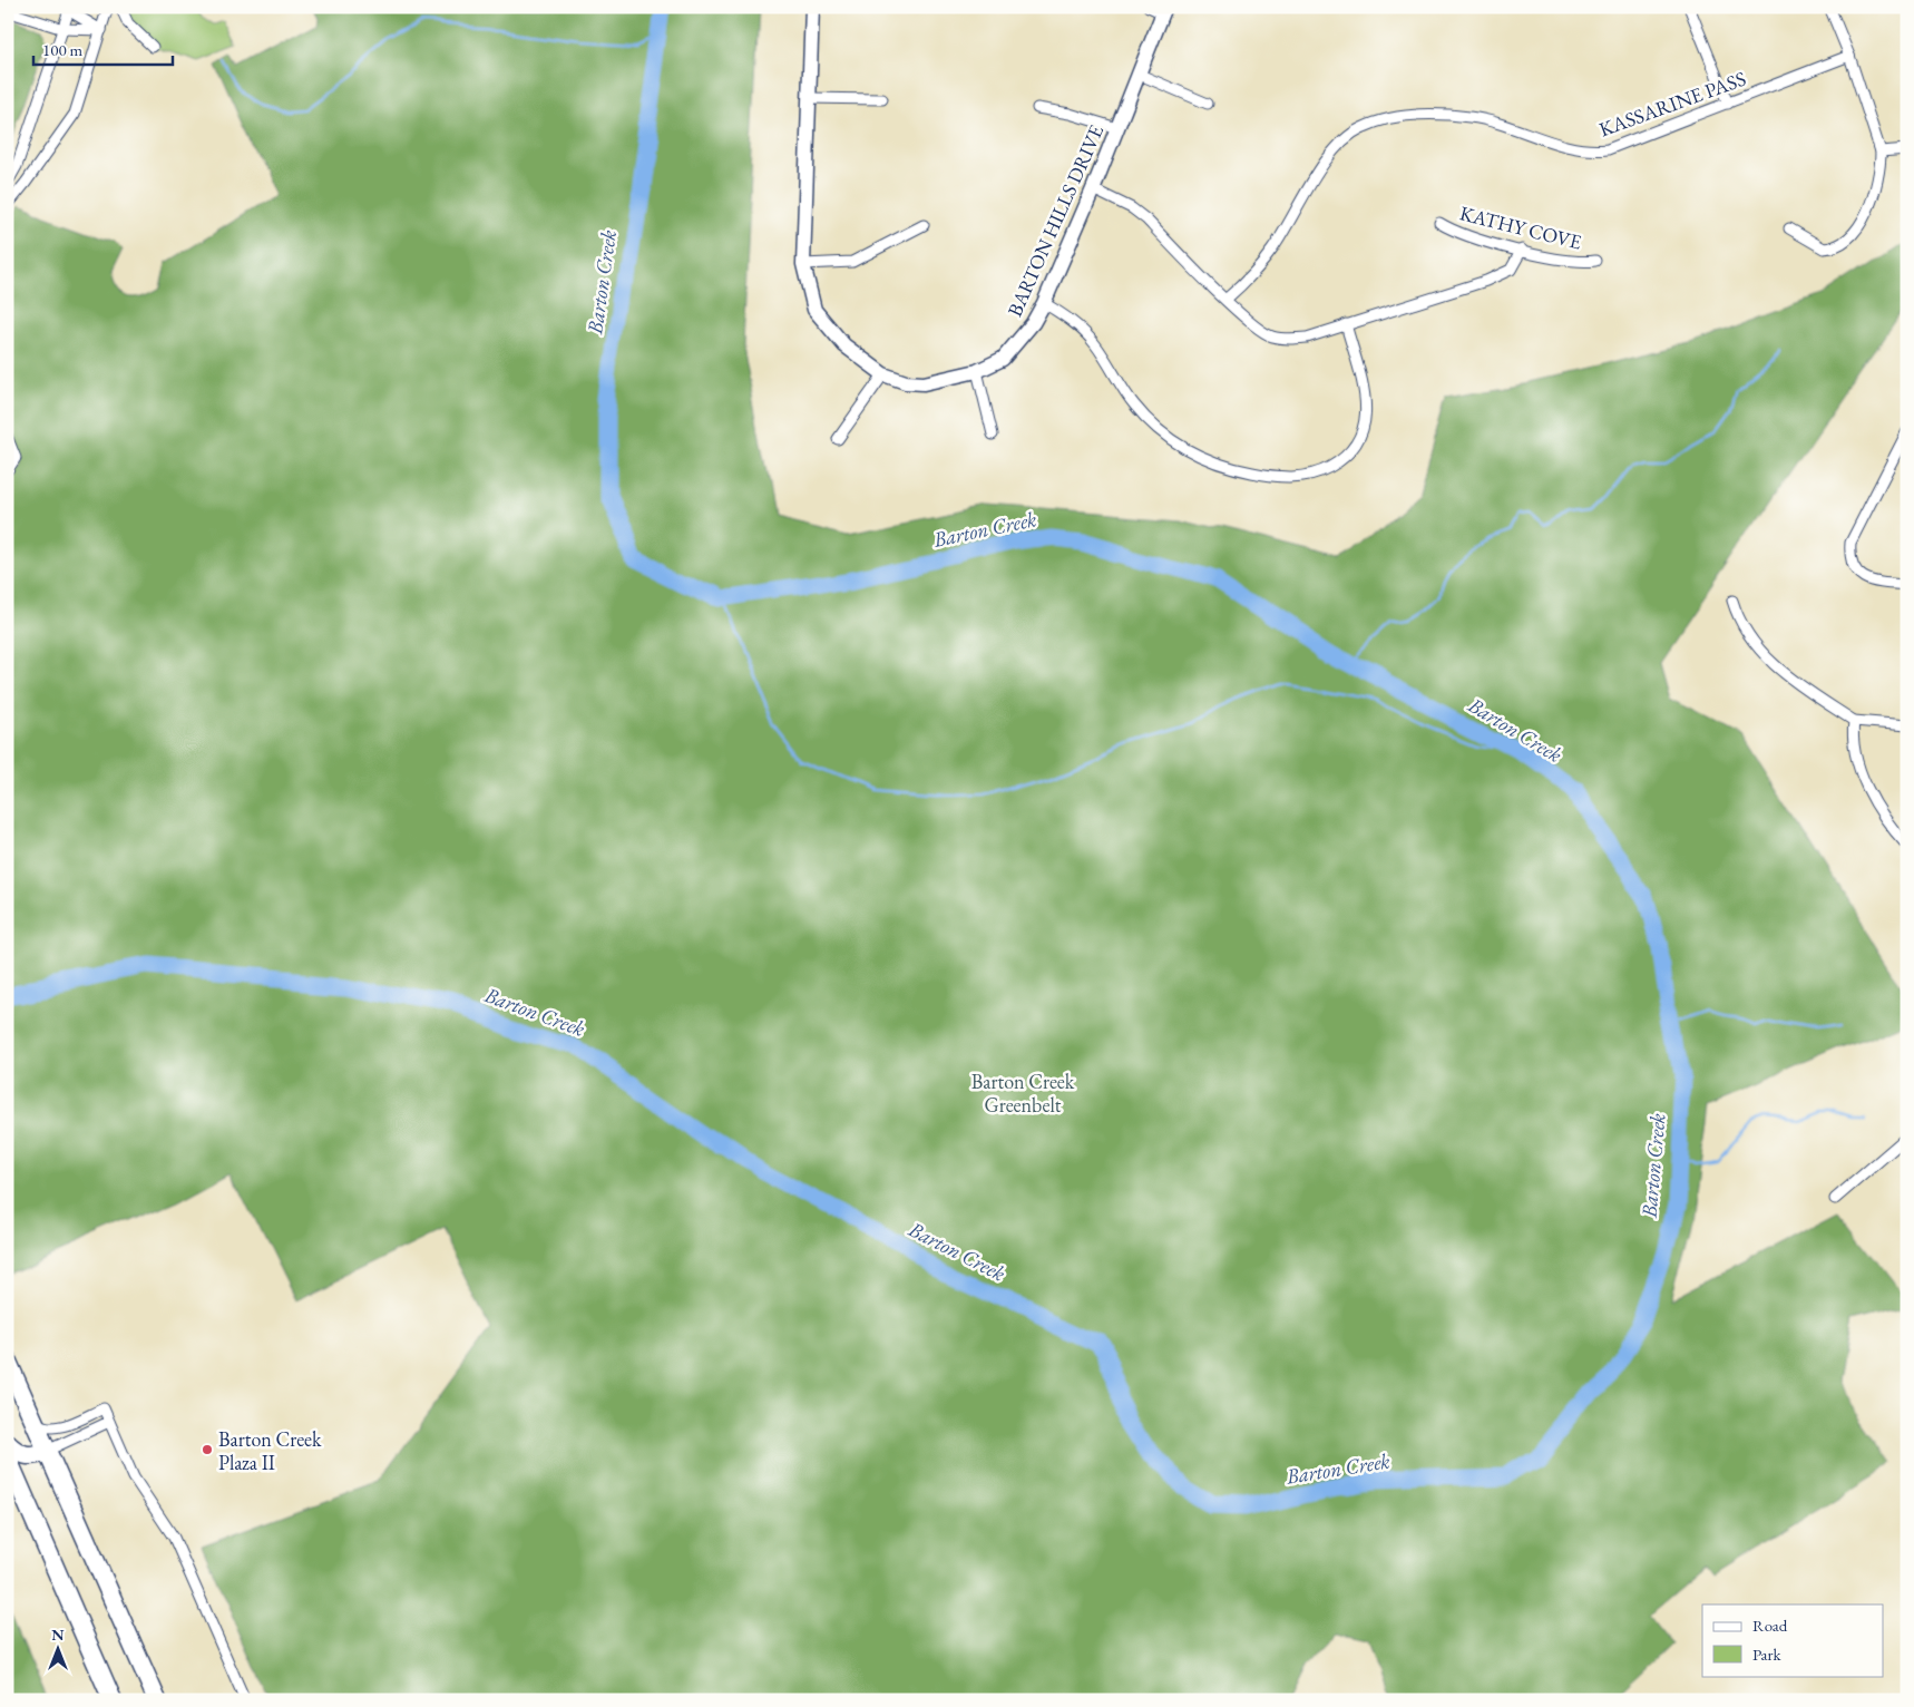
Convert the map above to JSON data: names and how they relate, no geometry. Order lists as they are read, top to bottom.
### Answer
{
  "streets": {
    "street": ["KASSARINE PASS", "BARTON HILLS DRIVE", "KATHY COVE"]
  },
  "water": ["Barton Creek"],
  "parks": ["Barton Creek Greenbelt"],
  "places": ["Barton Creek Plaza II"],
  "legend": ["Road", "Park"],
  "scale_bar": "100 m",
  "north": "top"
}
